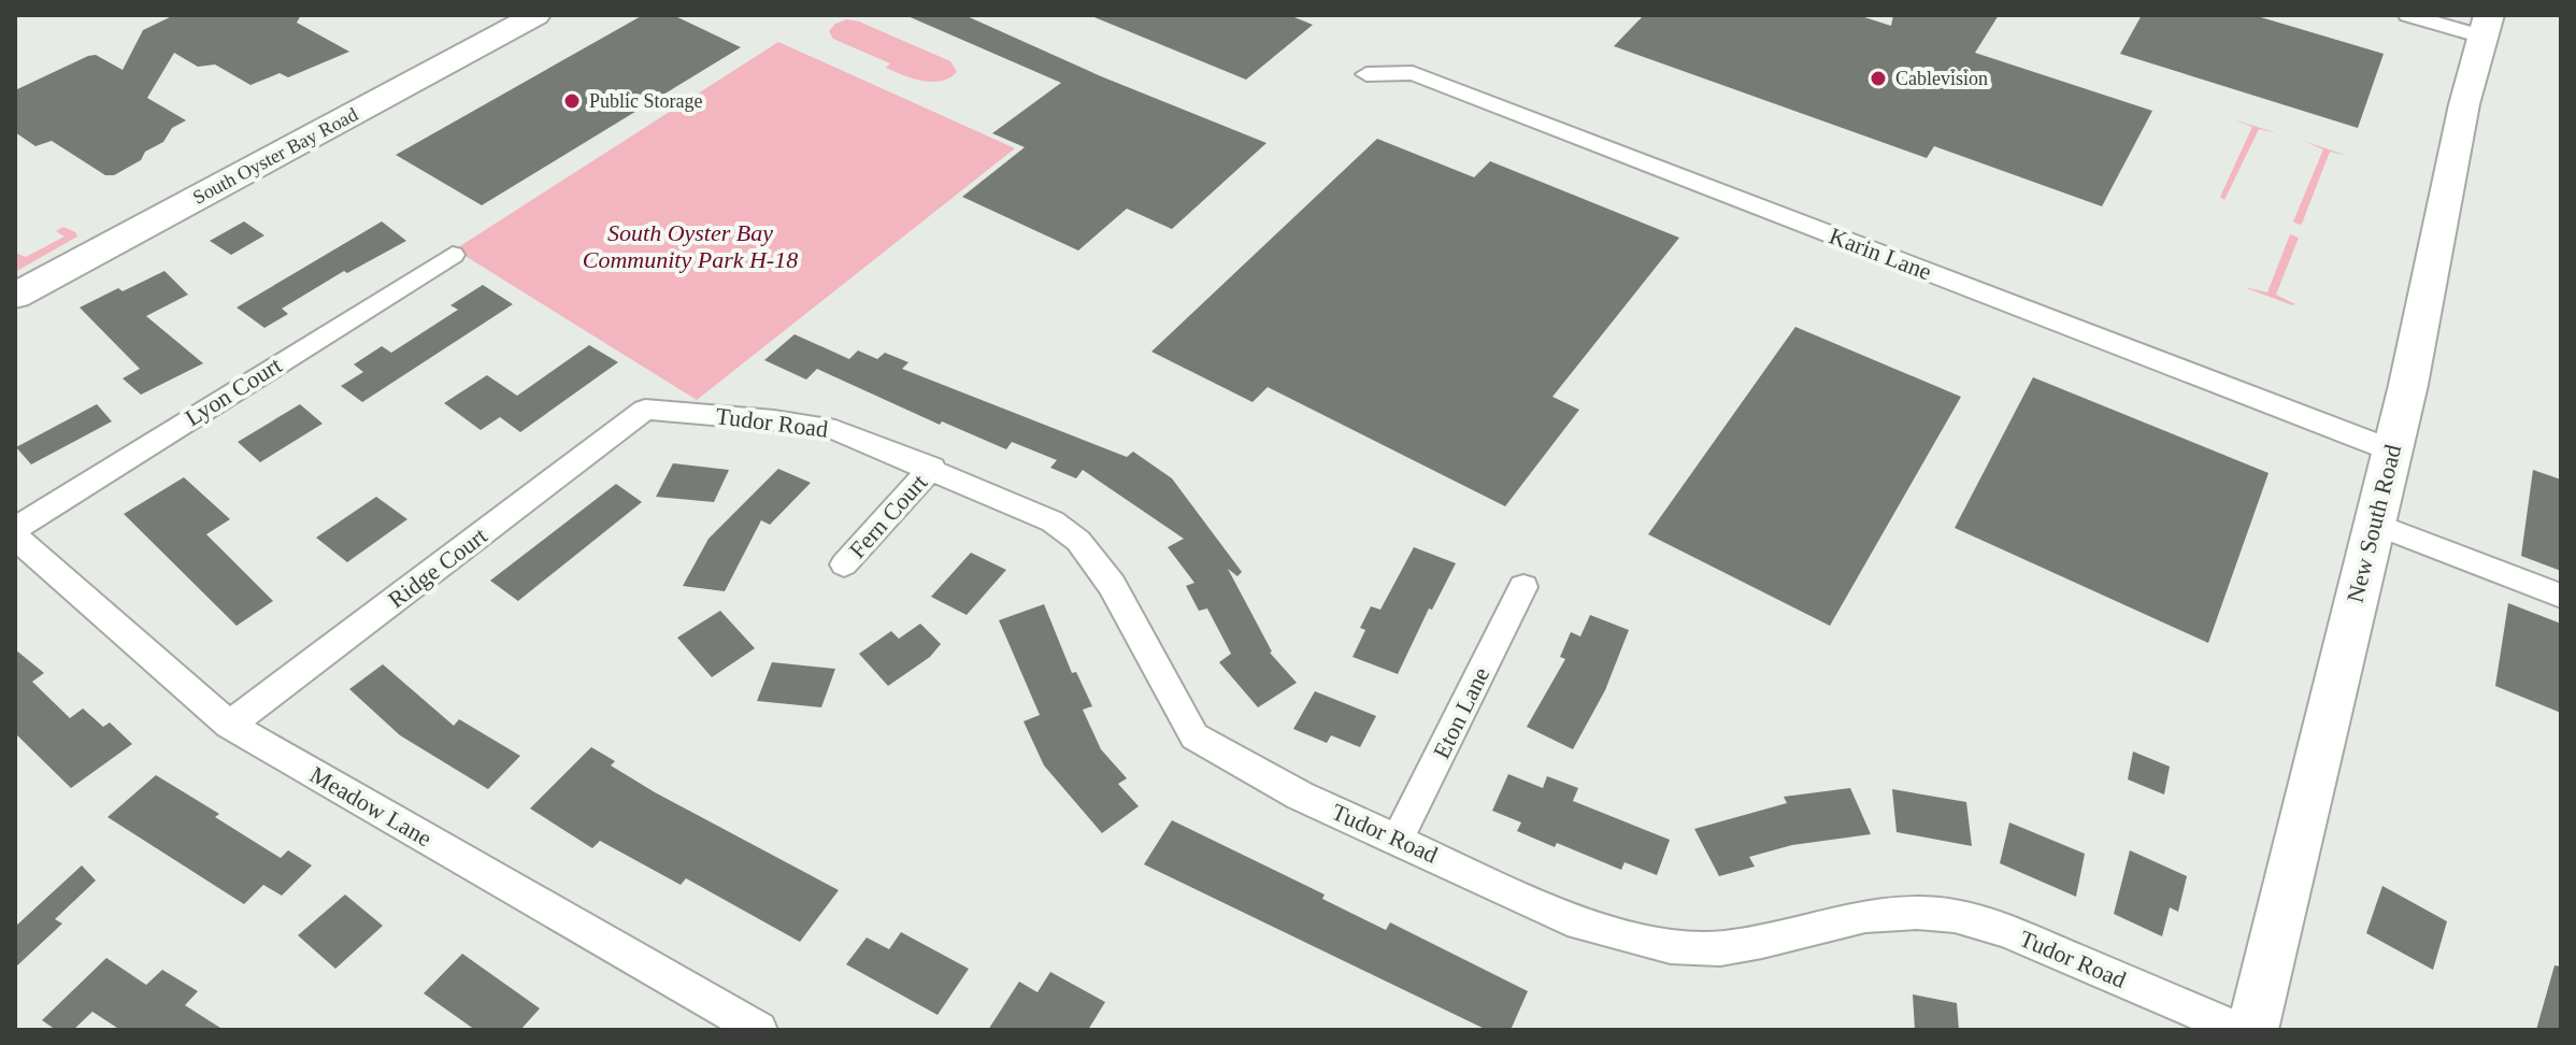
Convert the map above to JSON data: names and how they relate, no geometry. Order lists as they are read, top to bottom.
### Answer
{
  "streets": {
    "street": [
      "South Oyster Bay Road",
      "Karin Lane",
      "Lyon Court",
      "Tudor Road",
      "Fern Court",
      "New South Road",
      "Ridge Court",
      "Eton Lane",
      "Meadow Lane"
    ]
  },
  "crossings": [
    ["Karin Lane", "New South Road"],
    ["Tudor Road", "Fern Court"],
    ["Tudor Road", "Ridge Court"],
    ["Tudor Road", "Eton Lane"],
    ["Ridge Court", "Meadow Lane"]
  ],
  "parks": ["South Oyster Bay Community Park H-18"],
  "places": ["Cablevision", "Public Storage"]
}
